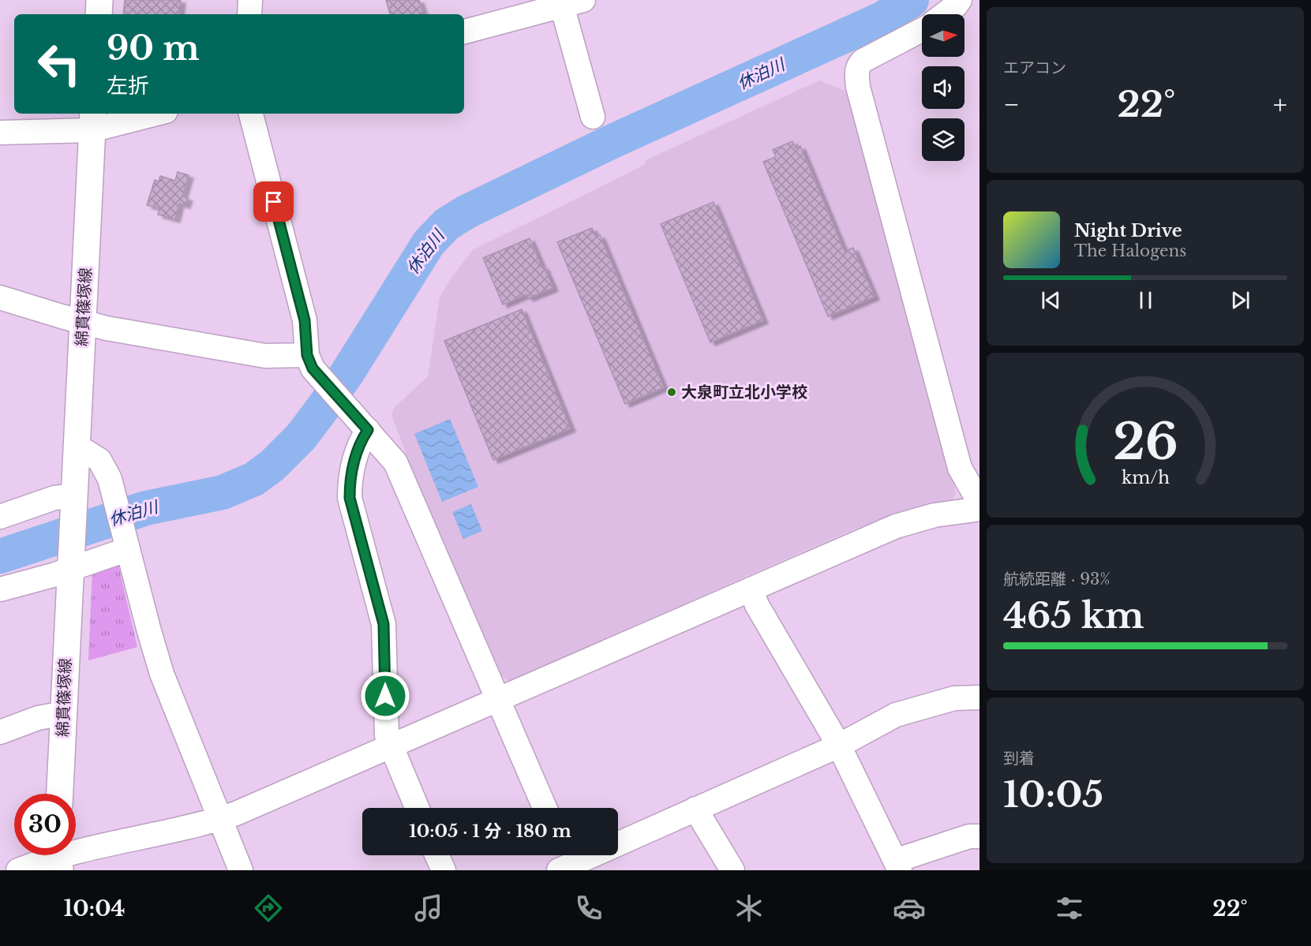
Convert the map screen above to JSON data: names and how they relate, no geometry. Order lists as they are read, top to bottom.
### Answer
{
  "streets": {
    "main road": ["綿貫篠塚線"]
  },
  "water": ["休泊川"],
  "places": ["大泉町立北小学校"],
  "north": "right",
  "page": {
    "tile": [
      "エアコン",
      ["航続距離 · 93%", "465 km"],
      ["到着", "10:05"]
    ],
    "turn": ["90 m", "左折"],
    "heat": ["−", "22°", "+"],
    "song": ["Night Drive", "The Halogens"],
    "limit": "30",
    "trip": "10:05 · 1 分 · 180 m",
    "tabs": ["10:04", "22°"],
    "gauge": ["26", "km/h"]
  }
}
